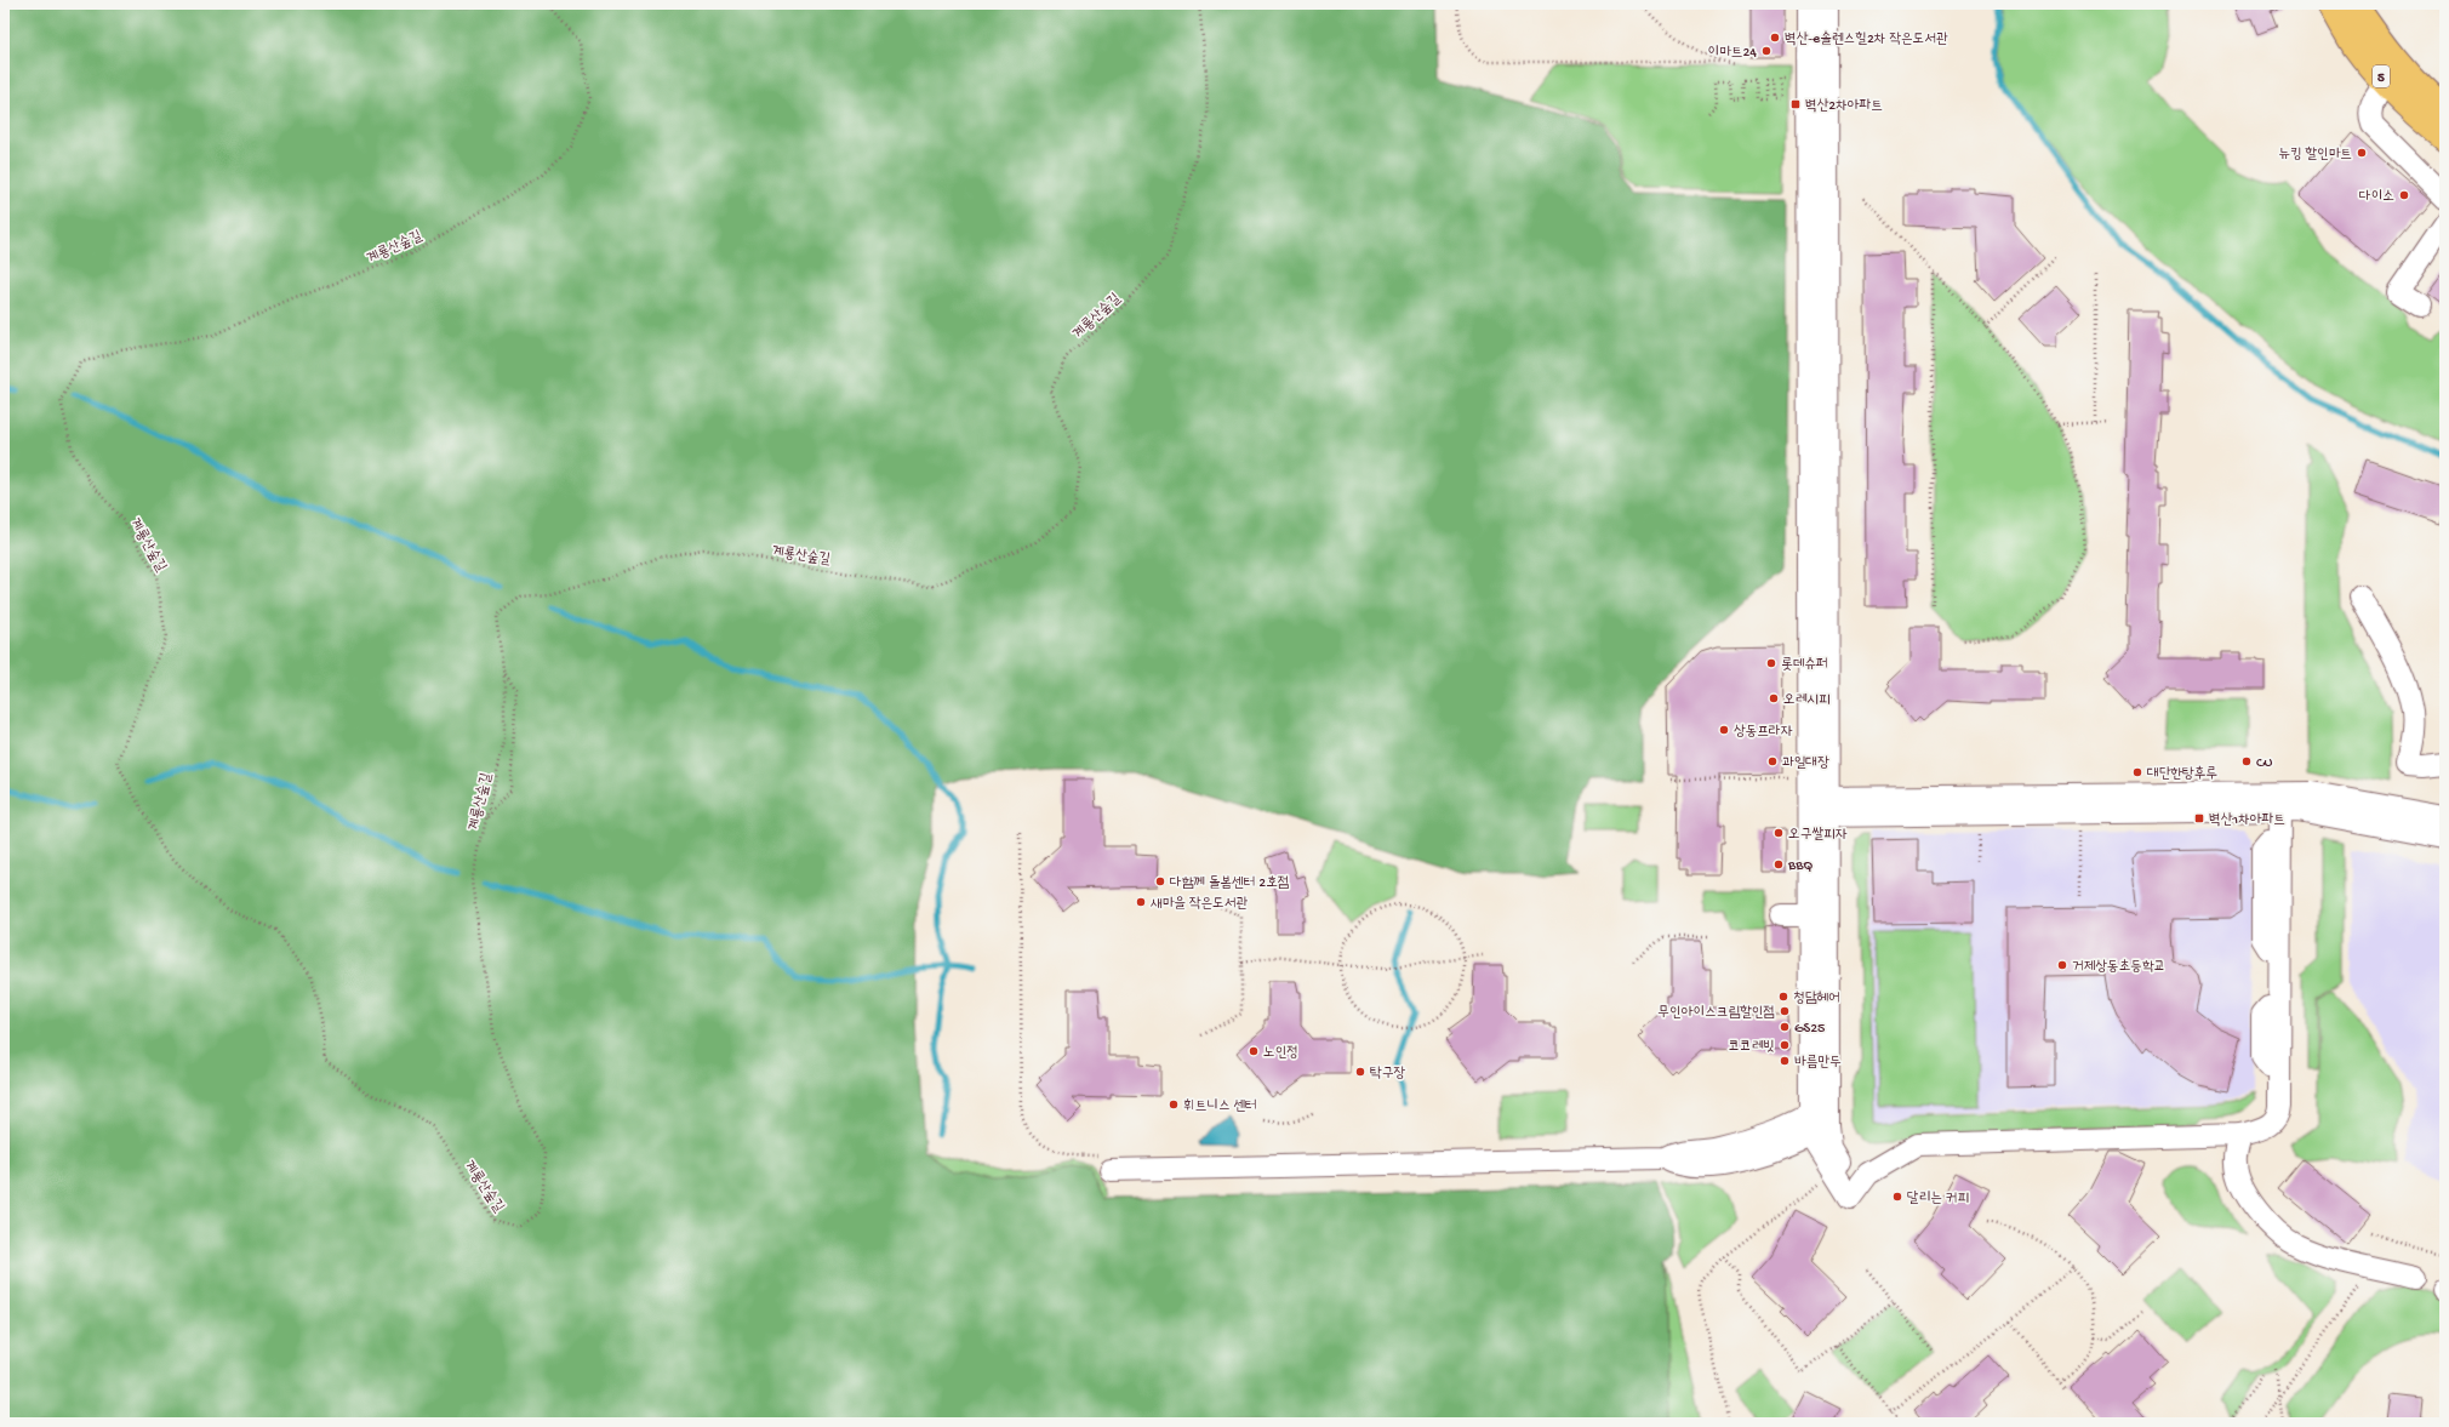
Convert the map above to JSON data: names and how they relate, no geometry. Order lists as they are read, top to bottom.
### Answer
{
  "streets": {
    "main road": ["5"],
    "path": ["계룡산숲길"]
  },
  "places": {
    "other": [
      "벽산-e솔렌스힐2차 작은도서관",
      "이마트24",
      "뉴킹 할인마트",
      "다이소",
      "롯데슈퍼",
      "오레시피",
      "상동프라자",
      "과일대장",
      "CU",
      "대단한탕후루",
      "오구쌀피자",
      "BBQ",
      "다함께 돌봄센터 2호점",
      "새마을 작은도서관",
      "거제상동초등학교",
      "청담헤어",
      "무인아이스크림할인점",
      "GS25",
      "코코레빗",
      "노인정",
      "바름만두",
      "탁구장",
      "휘트니스 센터",
      "달리는 커피"
    ],
    "transit": ["벽산2차아파트", "벽산1차아파트"]
  }
}
